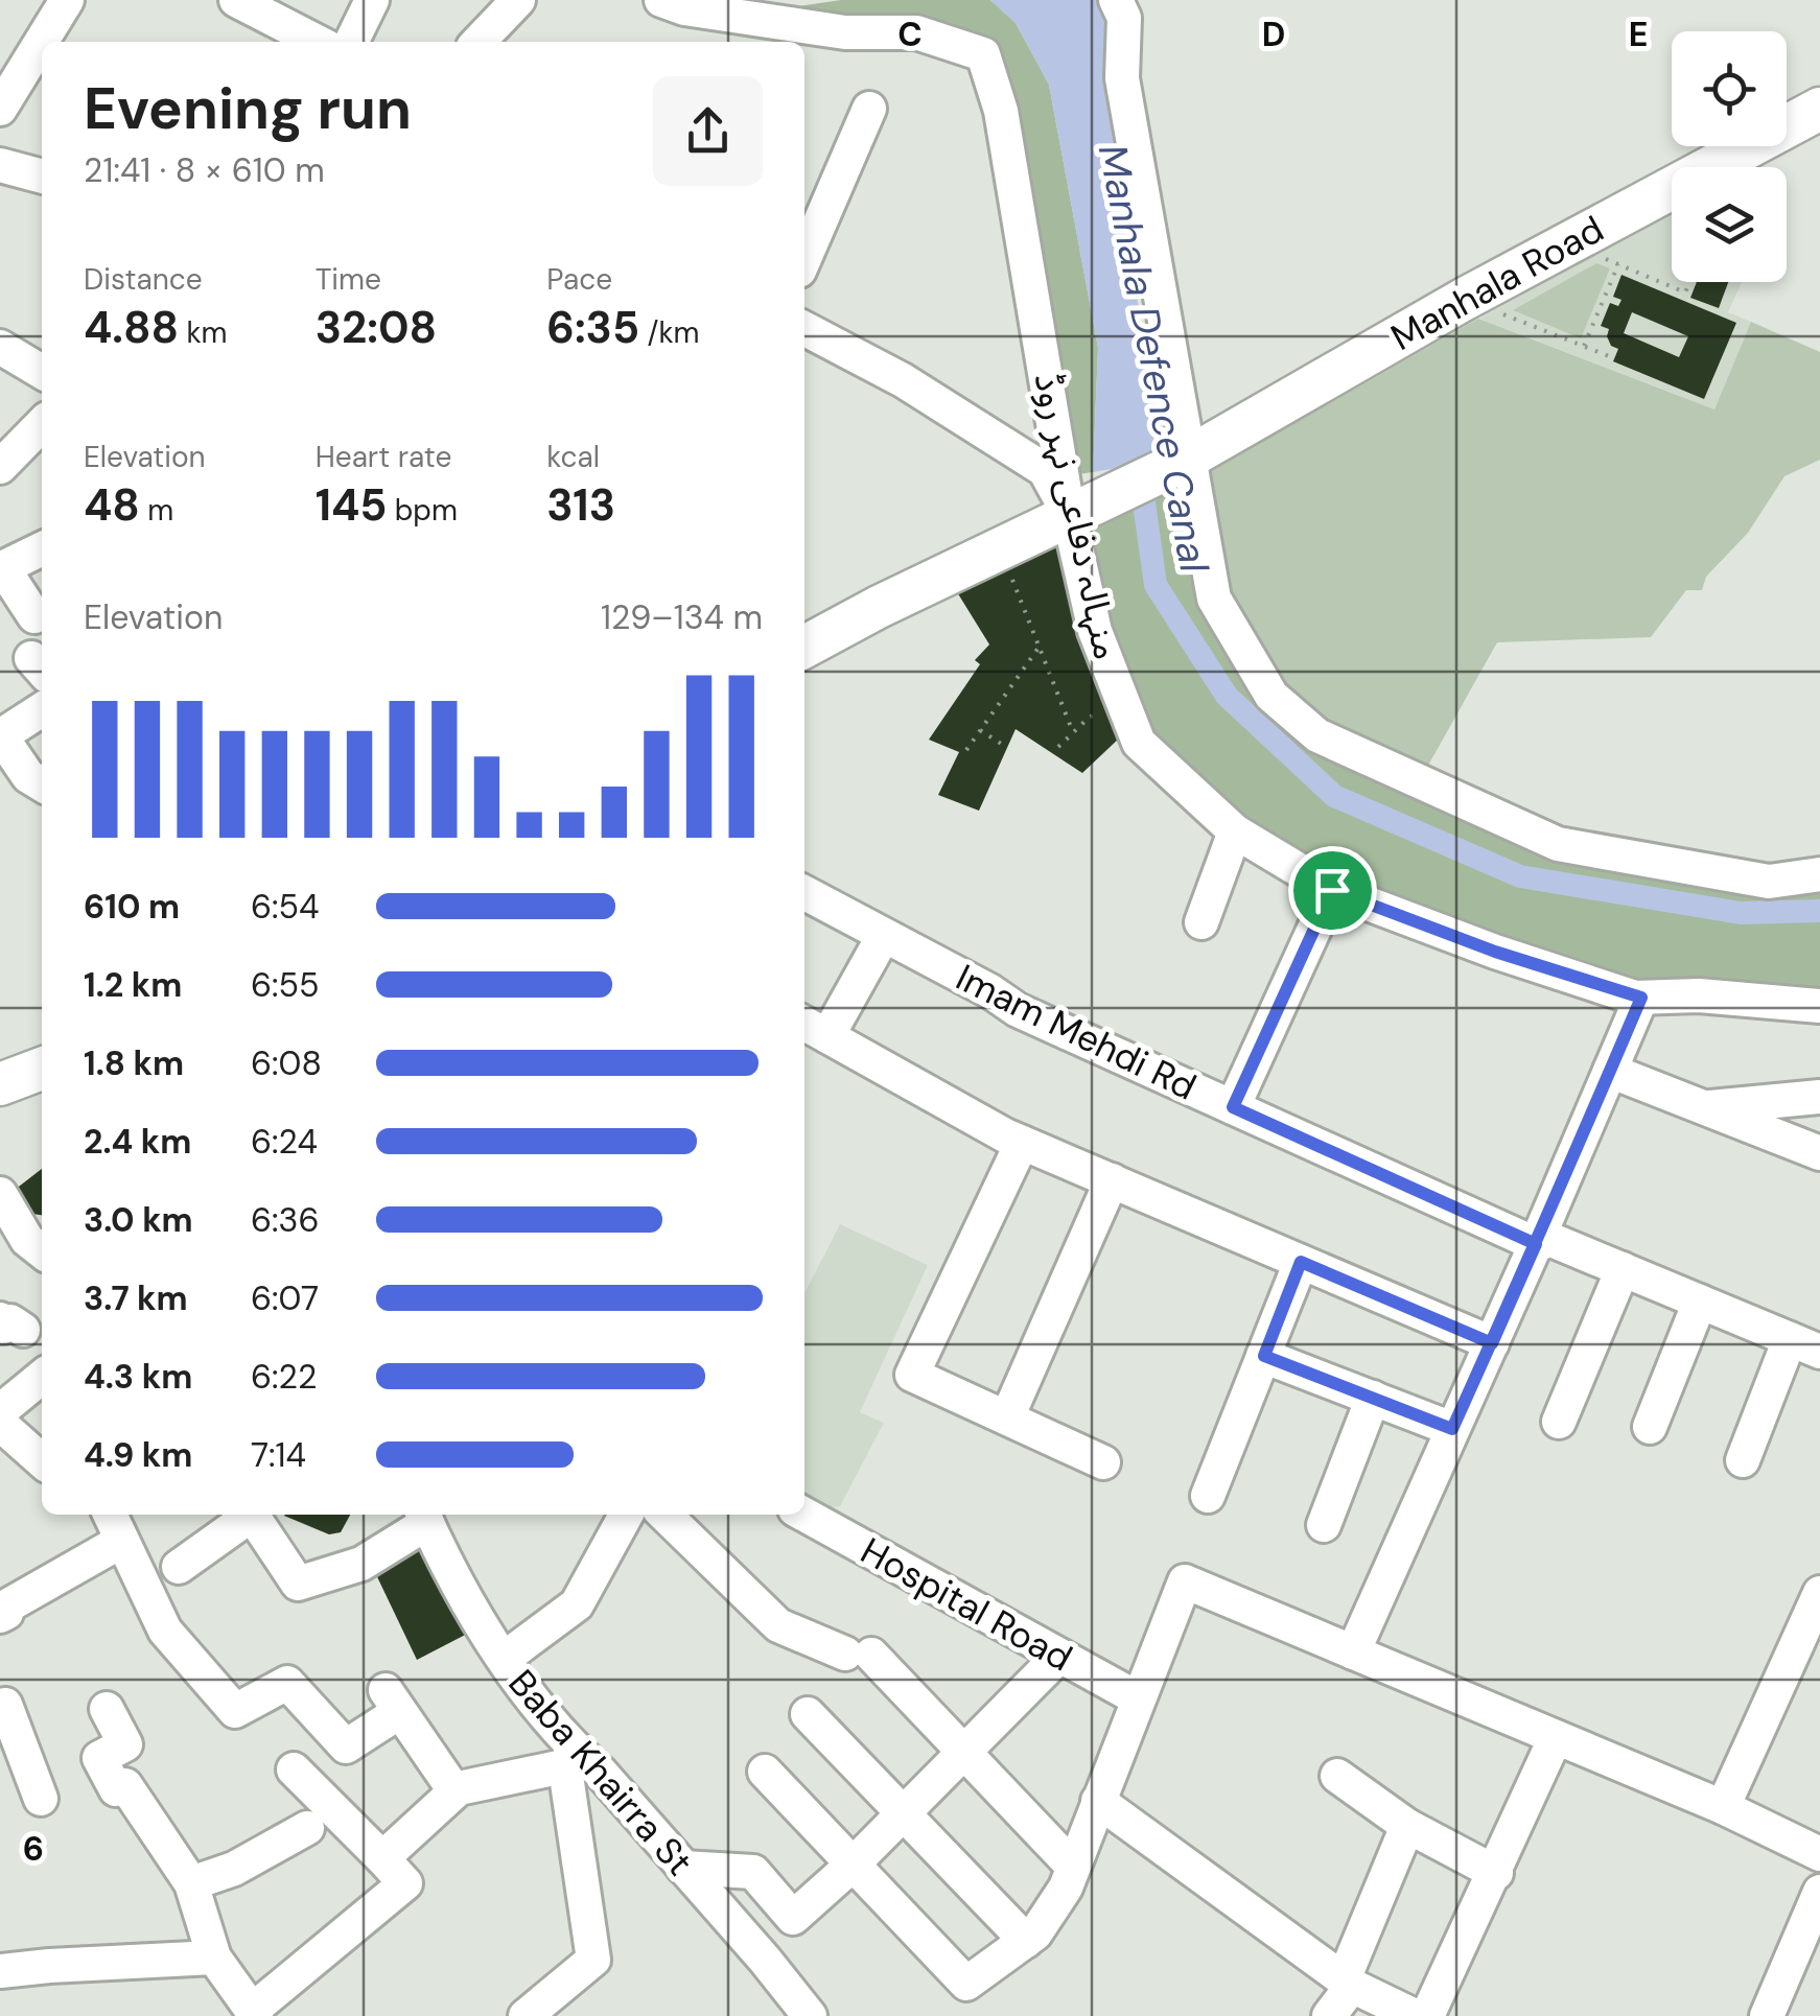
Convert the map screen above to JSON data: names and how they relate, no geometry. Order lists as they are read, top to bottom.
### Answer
{
  "streets": {
    "main road": ["Manhala Road"],
    "street": [
      "منہالہ دفاعی نہر روڈ",
      "Imam Mehdi Rd",
      "Hospital Road",
      "Baba Khairra St"
    ]
  },
  "crossings": [
    ["Manhala Road", "منہالہ دفاعی نہر روڈ"]
  ],
  "water": ["Manhala Defence Canal"],
  "page": {
    "heading": ["Evening run", "21:41 · 8 × 610 m"],
    "stats": [
      ["Distance", "4.88 km"],
      ["Time", "32:08"],
      ["Pace", "6:35 /km"],
      ["Elevation", "48 m"],
      ["Heart rate", "145 bpm"],
      ["kcal", "313"]
    ],
    "chart": ["Elevation", "129–134 m"],
    "list": [
      {
        "name": "610 m",
        "note": "6:54"
      },
      {
        "name": "1.2 km",
        "note": "6:55"
      },
      {
        "name": "1.8 km",
        "note": "6:08"
      },
      {
        "name": "2.4 km",
        "note": "6:24"
      },
      {
        "name": "3.0 km",
        "note": "6:36"
      },
      {
        "name": "3.7 km",
        "note": "6:07"
      },
      {
        "name": "4.3 km",
        "note": "6:22"
      },
      {
        "name": "4.9 km",
        "note": "7:14"
      }
    ]
  },
  "grid": {
    "columns": ["C", "D", "E"],
    "rows": ["6"]
  }
}
